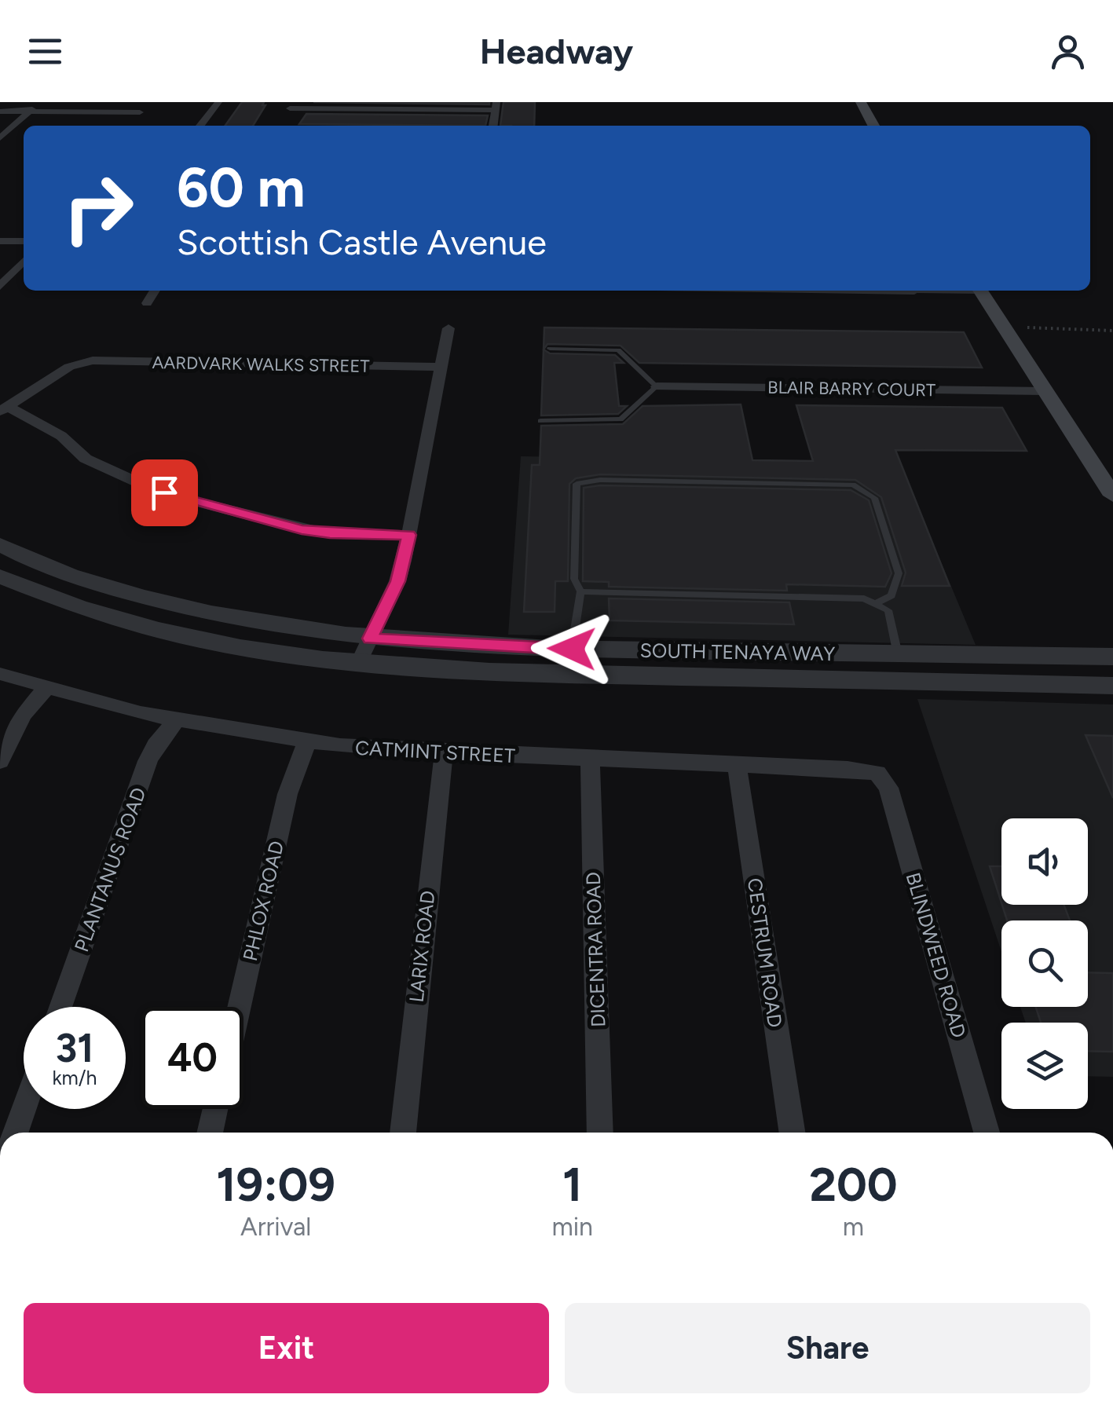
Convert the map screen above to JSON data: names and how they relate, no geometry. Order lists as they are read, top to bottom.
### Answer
{
  "streets": {
    "street": [
      "AARDVARK WALKS STREET",
      "BLAIR BARRY COURT",
      "SOUTH TENAYA WAY",
      "CATMINT STREET",
      "PLANTANUS ROAD",
      "PHLOX ROAD",
      "LARIX ROAD",
      "DICENTRA ROAD",
      "CESTRUM ROAD",
      "BLINDWEED ROAD"
    ]
  },
  "crossings": [
    ["CATMINT STREET", "PLANTANUS ROAD"],
    ["CATMINT STREET", "PHLOX ROAD"],
    ["CATMINT STREET", "LARIX ROAD"],
    ["CATMINT STREET", "DICENTRA ROAD"],
    ["CATMINT STREET", "CESTRUM ROAD"],
    ["CATMINT STREET", "BLINDWEED ROAD"]
  ],
  "page": {
    "header": "Headway",
    "turn": ["60 m", "Scottish Castle Avenue"],
    "speed": "31 km/h",
    "limit": "40",
    "eta": [
      "19:09",
      "Arrival",
      "1",
      "min",
      "200",
      "m"
    ],
    "buttons": ["Exit", "Share"]
  }
}
